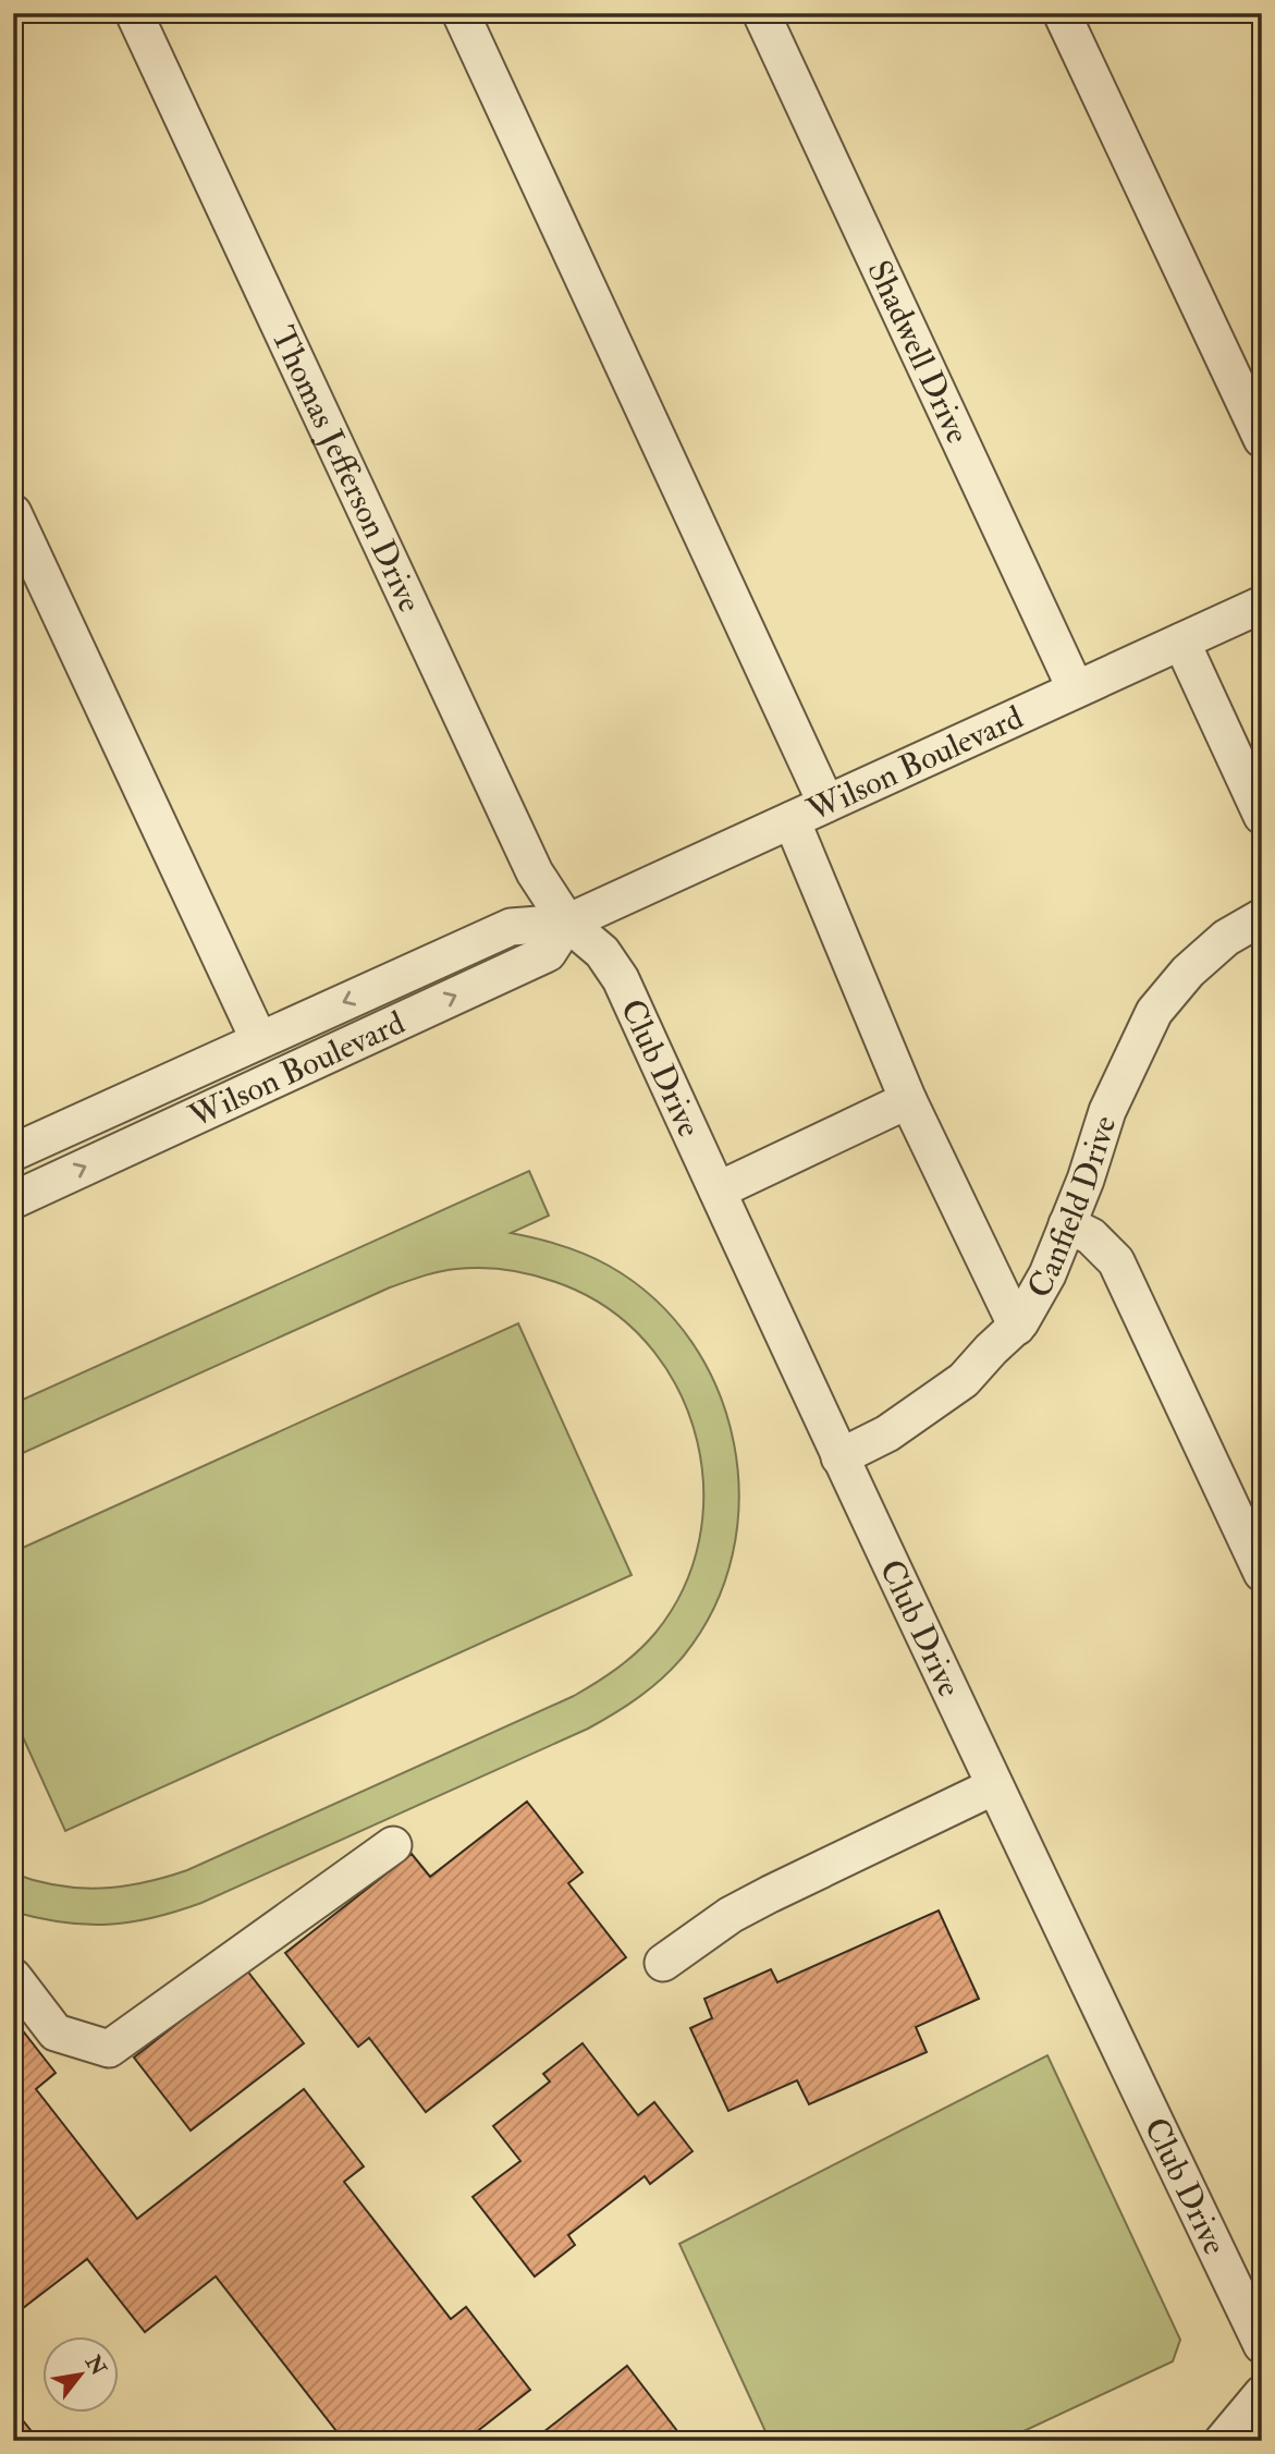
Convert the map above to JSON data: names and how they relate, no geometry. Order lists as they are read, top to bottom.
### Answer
{
  "streets": {
    "street": [
      "Shadwell Drive",
      "Thomas Jefferson Drive",
      "Wilson Boulevard",
      "Club Drive",
      "Canfield Drive"
    ]
  },
  "crossings": [
    ["Shadwell Drive", "Wilson Boulevard"],
    ["Thomas Jefferson Drive", "Wilson Boulevard"],
    ["Thomas Jefferson Drive", "Club Drive"],
    ["Wilson Boulevard", "Club Drive"],
    ["Club Drive", "Canfield Drive"]
  ],
  "north": "top right"
}
